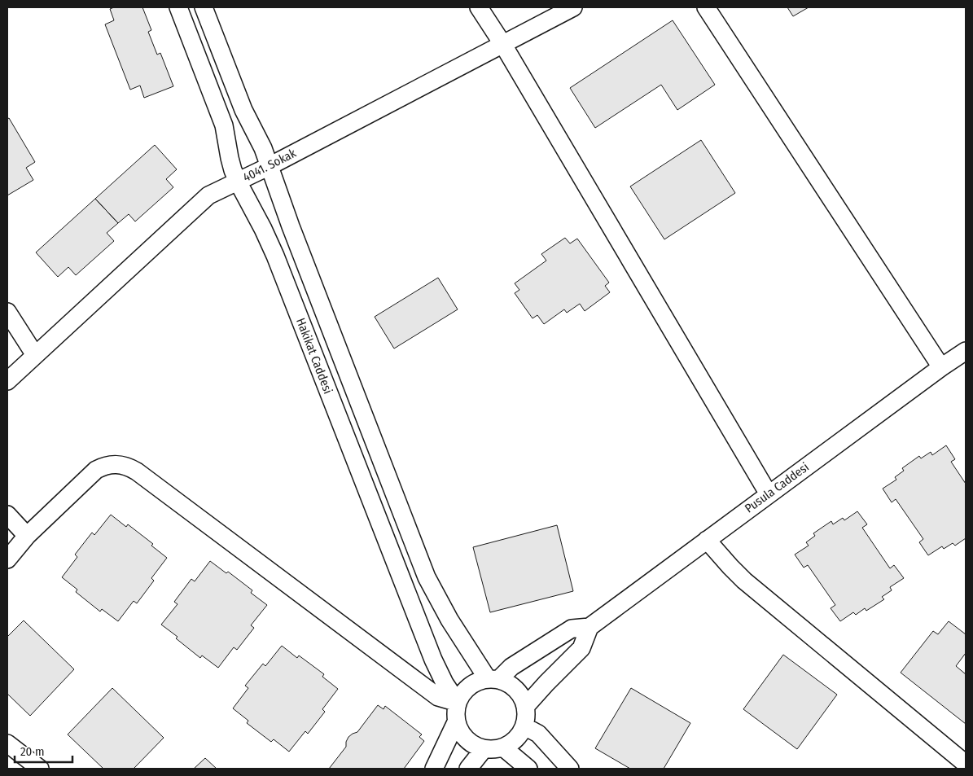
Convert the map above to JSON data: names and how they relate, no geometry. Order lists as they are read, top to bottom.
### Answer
{
  "streets": {
    "street": ["4041. Sokak", "Hakikat Caddesi", "Pusula Caddesi"]
  },
  "crossings": [
    ["4041. Sokak", "Hakikat Caddesi"],
    ["Hakikat Caddesi", "Pusula Caddesi"]
  ],
  "scale_bar": "20 m"
}
